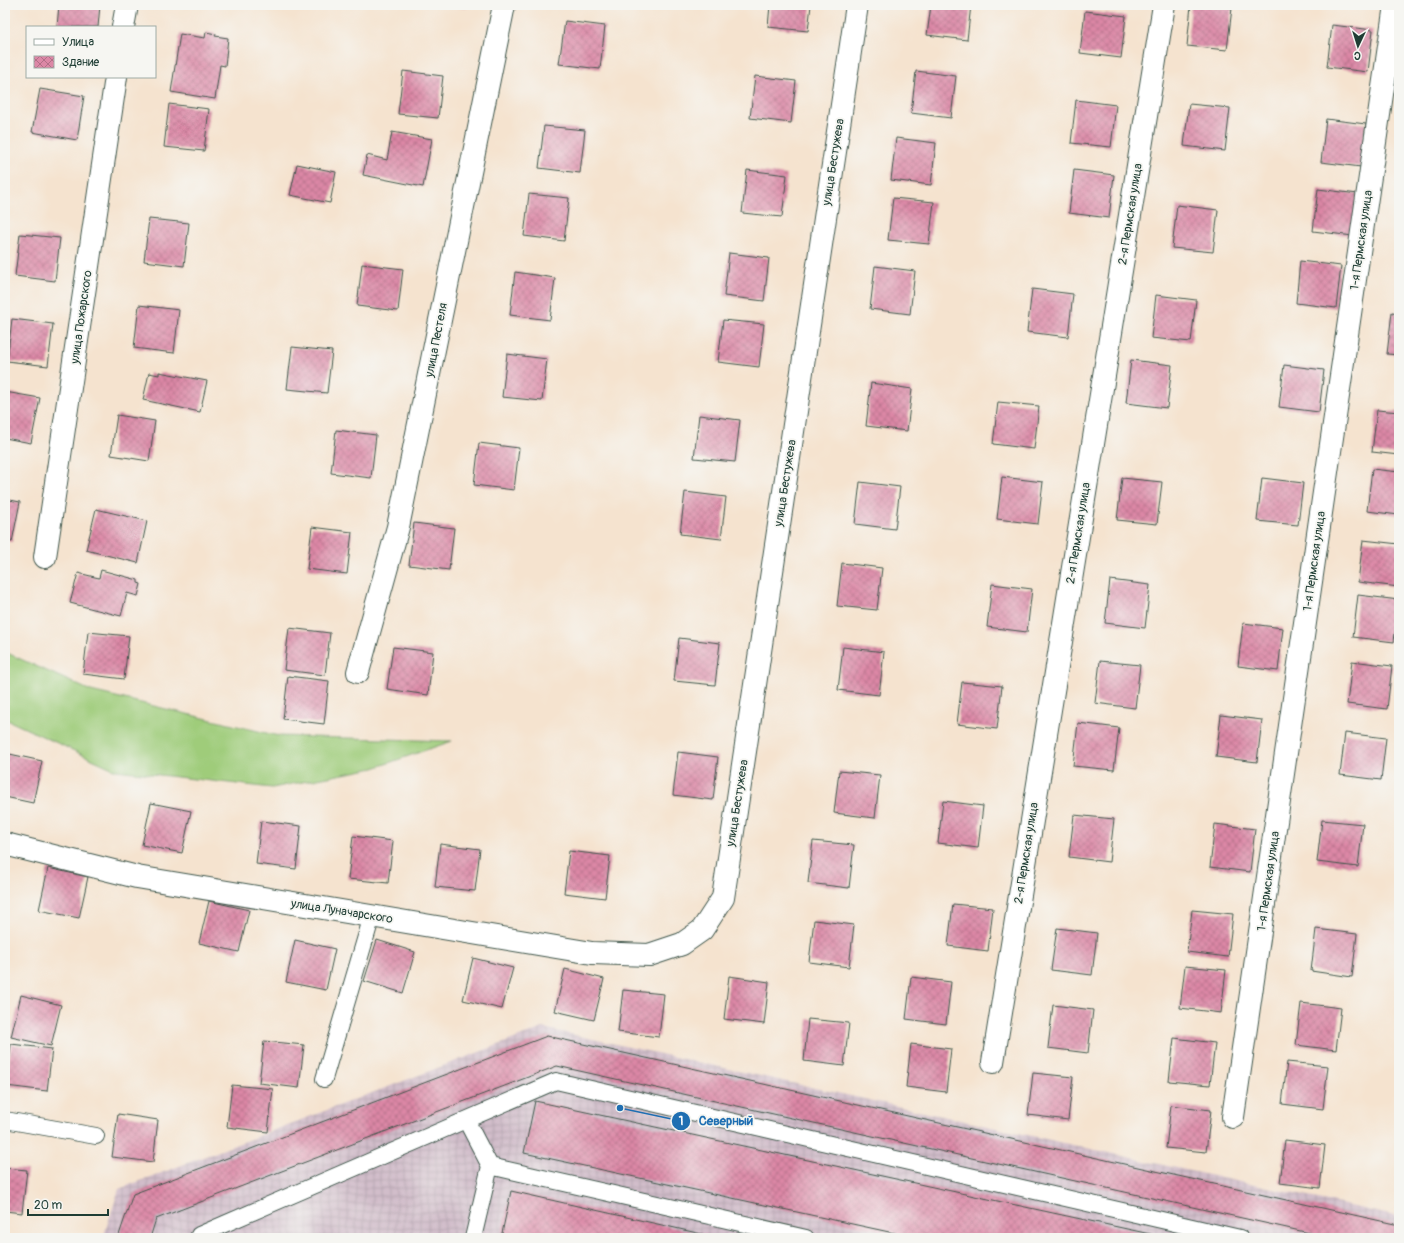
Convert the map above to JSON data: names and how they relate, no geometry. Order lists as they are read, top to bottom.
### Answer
{
  "streets": {
    "street": [
      "улица Бестужева",
      "2-я Пермская улица",
      "1-я Пермская улица",
      "улица Пожарского",
      "улица Пестеля",
      "улица Луначарского"
    ]
  },
  "crossings": [
    ["улица Бестужева", "улица Луначарского"]
  ],
  "places": ["Северный"],
  "legend": ["Улица", "Здание"],
  "scale_bar": "20 m",
  "north": "bottom"
}
